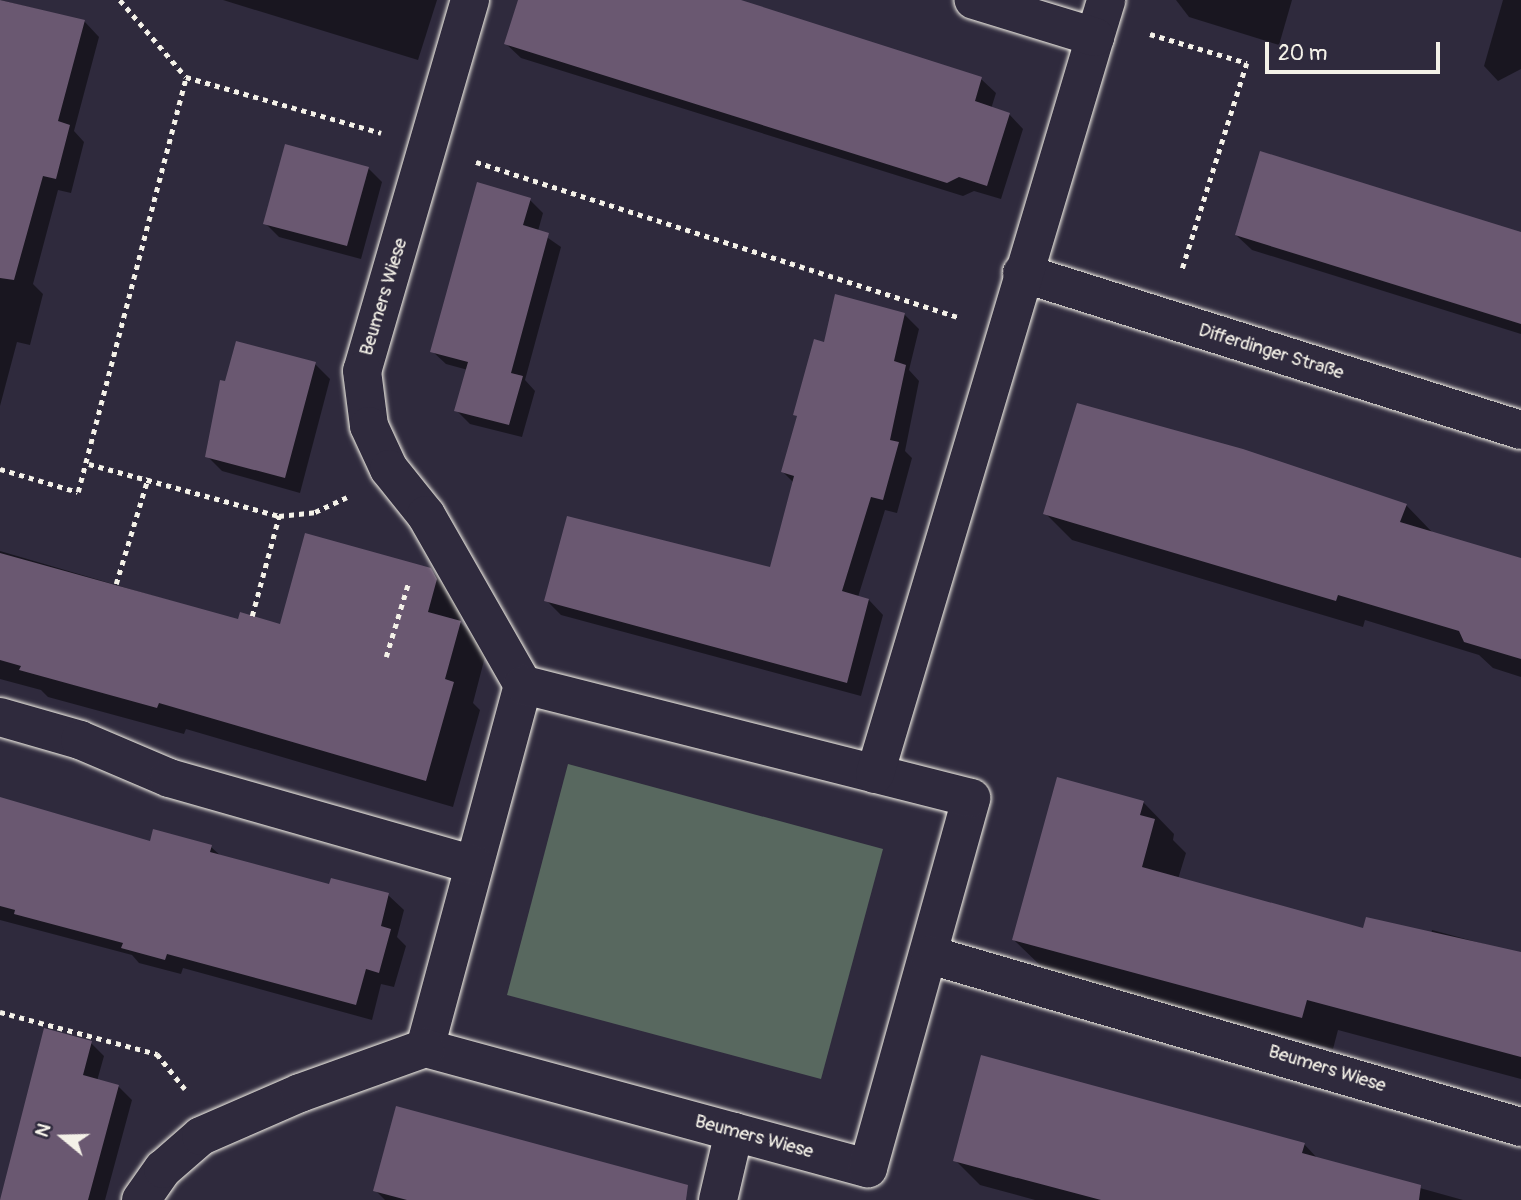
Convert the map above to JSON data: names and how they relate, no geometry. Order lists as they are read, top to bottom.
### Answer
{
  "streets": {
    "street": ["Beumers Wiese", "Differdinger Straße"]
  },
  "scale_bar": "20 m",
  "north": "left"
}
